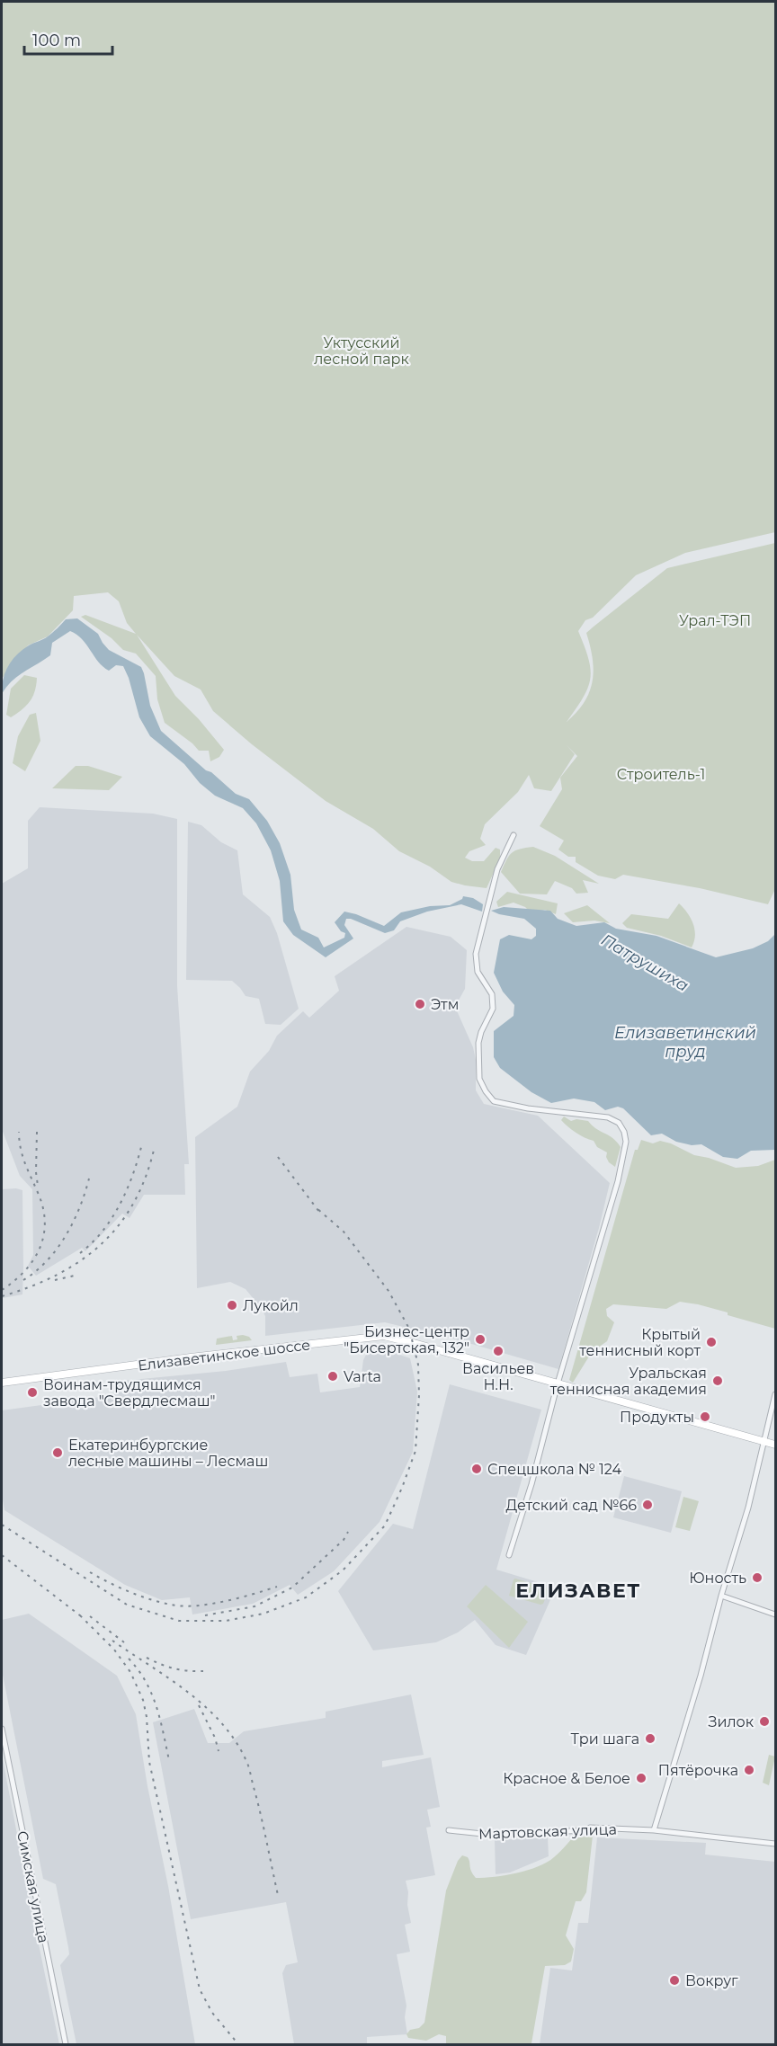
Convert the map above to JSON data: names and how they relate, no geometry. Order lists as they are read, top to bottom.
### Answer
{
  "streets": {
    "main road": ["Елизаветинское шоссе"],
    "street": ["Мартовская улица", "Симская улица"]
  },
  "districts": ["ЕЛИЗАВЕТ"],
  "water": ["Патрушиха", "Елизаветинский пруд"],
  "parks": ["Уктусский лесной парк", "Урал-ТЭП", "Строитель-1"],
  "places": [
    "Этм",
    "Лукойл",
    "Бизнес-центр \"Бисертская, 132\"",
    "Крытый теннисный корт",
    "Васильев Н.Н.",
    "Varta",
    "Уральская теннисная академия",
    "Воинам-трудящимся завода \"Свердлесмаш\"",
    "Продукты",
    "Екатеринбургские лесные машины – Лесмаш",
    "Спецшкола № 124",
    "Детский сад №66",
    "Юность",
    "Зилок",
    "Три шага",
    "Пятёрочка",
    "Красное & Белое",
    "Вокруг"
  ],
  "scale_bar": "100 m"
}
